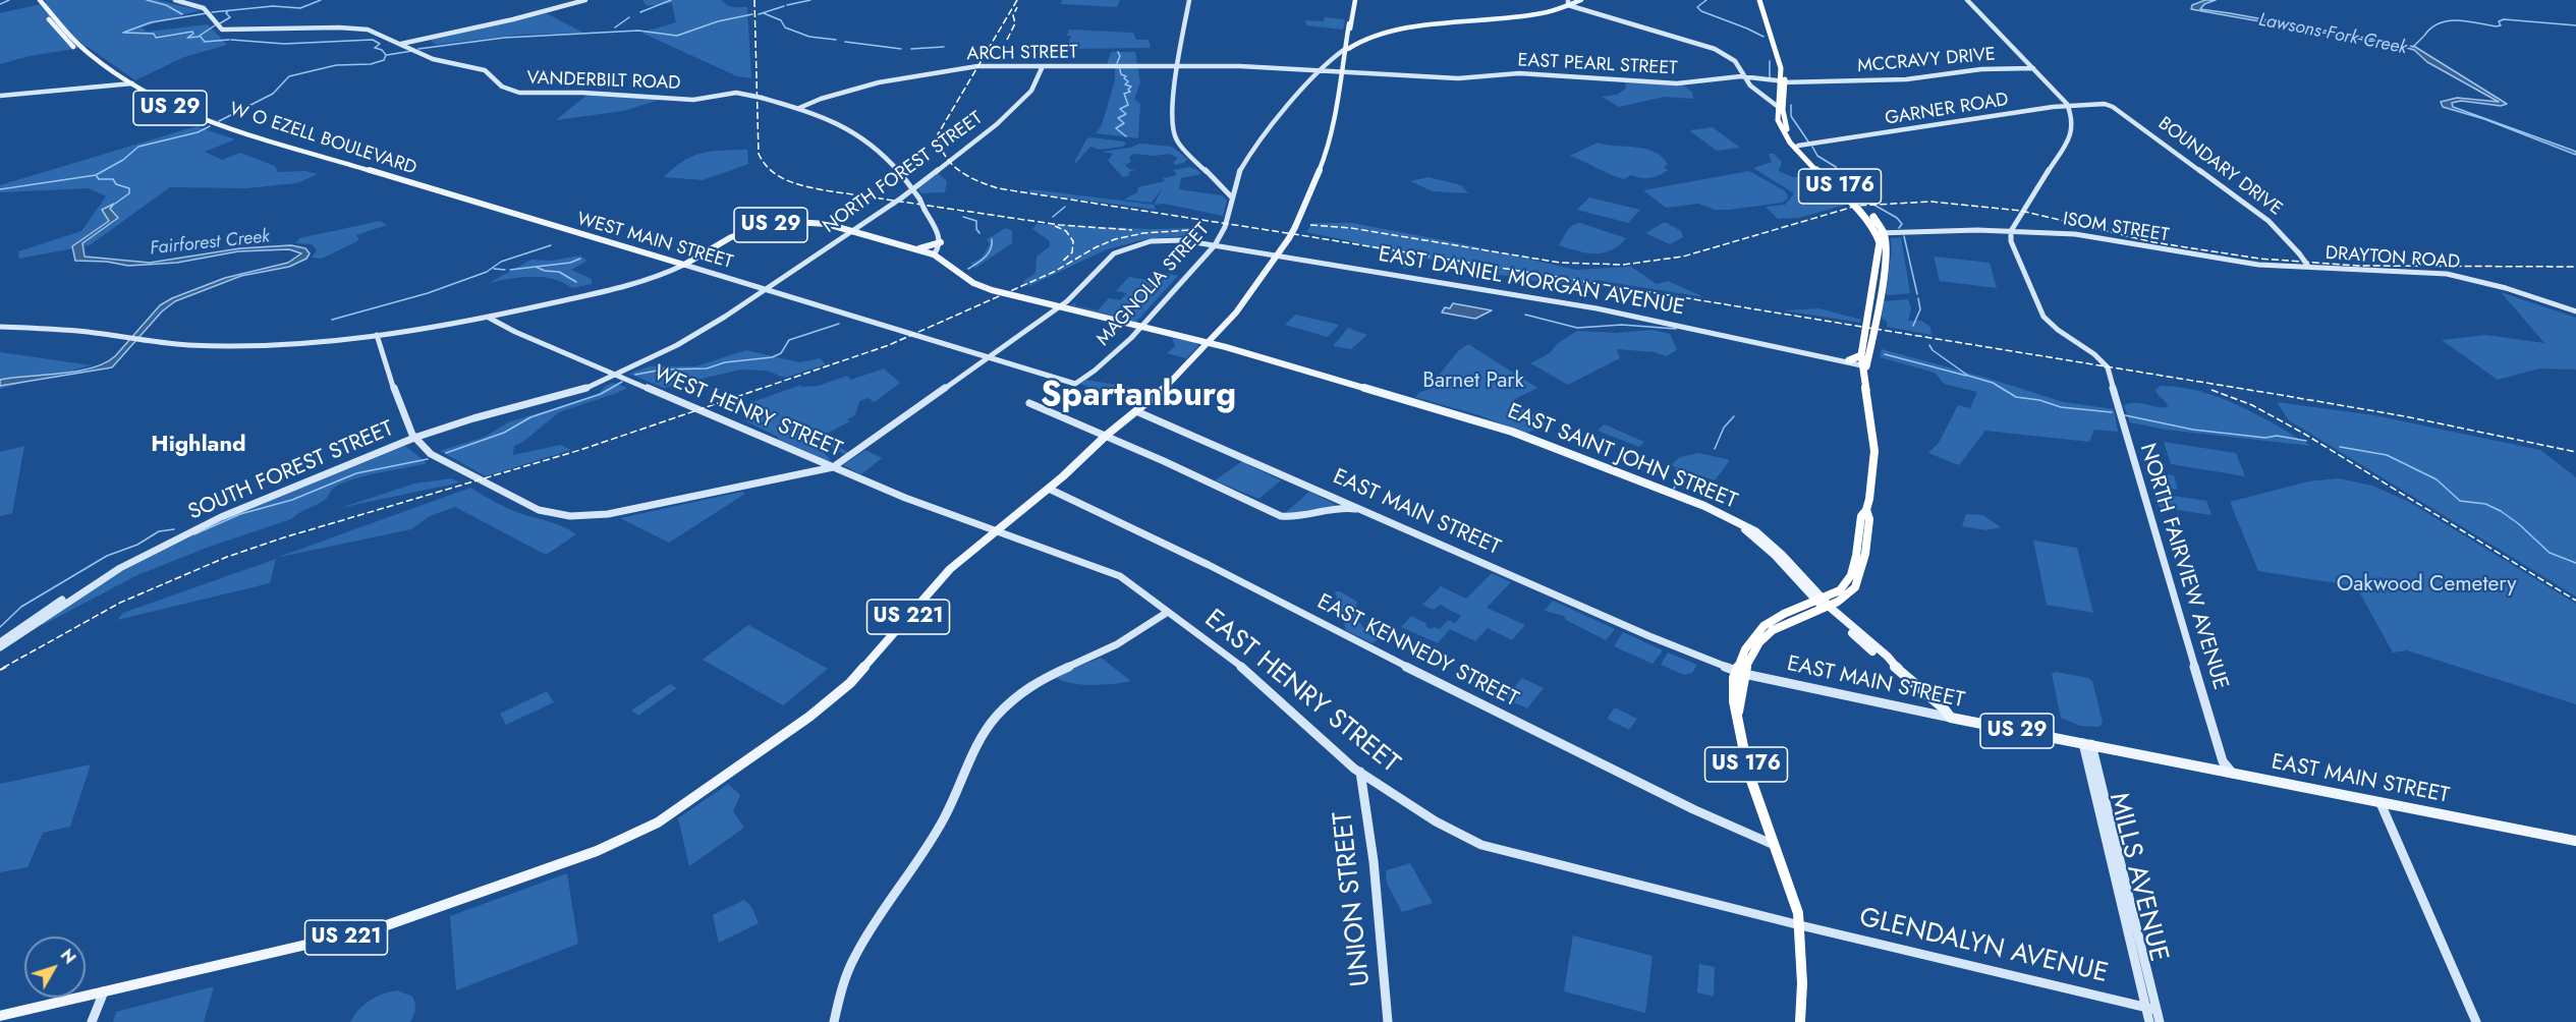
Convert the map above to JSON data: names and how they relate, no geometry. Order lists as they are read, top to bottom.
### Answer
{
  "streets": {
    "highway": ["US 176"],
    "main road": [
      "US 29",
      "W O EZELL BOULEVARD",
      "WEST MAIN STREET",
      "EAST SAINT JOHN STREET",
      "EAST MAIN STREET",
      "US 221"
    ],
    "street": [
      "ARCH STREET",
      "MCCRAVY DRIVE",
      "EAST PEARL STREET",
      "VANDERBILT ROAD",
      "GARNER ROAD",
      "BOUNDARY DRIVE",
      "NORTH FOREST STREET",
      "ISOM STREET",
      "DRAYTON ROAD",
      "EAST DANIEL MORGAN AVENUE",
      "MAGNOLIA STREET",
      "WEST HENRY STREET",
      "SOUTH FOREST STREET",
      "NORTH FAIRVIEW AVENUE",
      "EAST KENNEDY STREET",
      "EAST HENRY STREET",
      "MILLS AVENUE",
      "UNION STREET",
      "GLENDALYN AVENUE"
    ]
  },
  "crossings": [
    ["ARCH STREET", "EAST PEARL STREET"],
    ["ARCH STREET", "VANDERBILT ROAD"],
    ["ARCH STREET", "NORTH FOREST STREET"],
    ["ARCH STREET", "MAGNOLIA STREET"],
    ["MCCRAVY DRIVE", "EAST PEARL STREET"],
    ["MCCRAVY DRIVE", "US 176"],
    ["EAST PEARL STREET", "US 176"],
    ["EAST PEARL STREET", "MAGNOLIA STREET"],
    ["EAST PEARL STREET", "US 221"],
    ["US 29", "NORTH FOREST STREET"],
    ["US 29", "WEST MAIN STREET"],
    ["US 29", "EAST DANIEL MORGAN AVENUE"],
    ["US 29", "MAGNOLIA STREET"],
    ["US 29", "EAST SAINT JOHN STREET"],
    ["US 29", "US 221"],
    ["GARNER ROAD", "BOUNDARY DRIVE"],
    ["GARNER ROAD", "US 176"],
    ["W O EZELL BOULEVARD", "WEST MAIN STREET"],
    ["BOUNDARY DRIVE", "ISOM STREET"],
    ["BOUNDARY DRIVE", "DRAYTON ROAD"],
    ["NORTH FOREST STREET", "WEST MAIN STREET"],
    ["NORTH FOREST STREET", "SOUTH FOREST STREET"],
    ["US 176", "ISOM STREET"],
    ["US 176", "EAST DANIEL MORGAN AVENUE"],
    ["US 176", "EAST SAINT JOHN STREET"],
    ["US 176", "EAST MAIN STREET"],
    ["US 176", "EAST KENNEDY STREET"],
    ["US 176", "EAST HENRY STREET"],
    ["US 176", "GLENDALYN AVENUE"],
    ["ISOM STREET", "DRAYTON ROAD"],
    ["ISOM STREET", "NORTH FAIRVIEW AVENUE"],
    ["WEST MAIN STREET", "EAST DANIEL MORGAN AVENUE"],
    ["WEST MAIN STREET", "MAGNOLIA STREET"],
    ["WEST MAIN STREET", "SOUTH FOREST STREET"],
    ["EAST DANIEL MORGAN AVENUE", "MAGNOLIA STREET"],
    ["EAST DANIEL MORGAN AVENUE", "WEST HENRY STREET"],
    ["EAST DANIEL MORGAN AVENUE", "US 221"],
    ["MAGNOLIA STREET", "US 221"],
    ["WEST HENRY STREET", "SOUTH FOREST STREET"],
    ["WEST HENRY STREET", "US 221"],
    ["WEST HENRY STREET", "EAST HENRY STREET"],
    ["EAST SAINT JOHN STREET", "EAST MAIN STREET"],
    ["EAST SAINT JOHN STREET", "US 221"],
    ["EAST MAIN STREET", "NORTH FAIRVIEW AVENUE"],
    ["EAST MAIN STREET", "US 221"],
    ["EAST MAIN STREET", "MILLS AVENUE"],
    ["US 221", "EAST KENNEDY STREET"],
    ["US 221", "EAST HENRY STREET"],
    ["EAST HENRY STREET", "UNION STREET"],
    ["EAST HENRY STREET", "GLENDALYN AVENUE"],
    ["MILLS AVENUE", "GLENDALYN AVENUE"]
  ],
  "districts": ["Spartanburg", "Highland"],
  "water": ["Lawsons Fork Creek", "Fairforest Creek"],
  "parks": ["Barnet Park", "Oakwood Cemetery"],
  "north": "top right"
}
